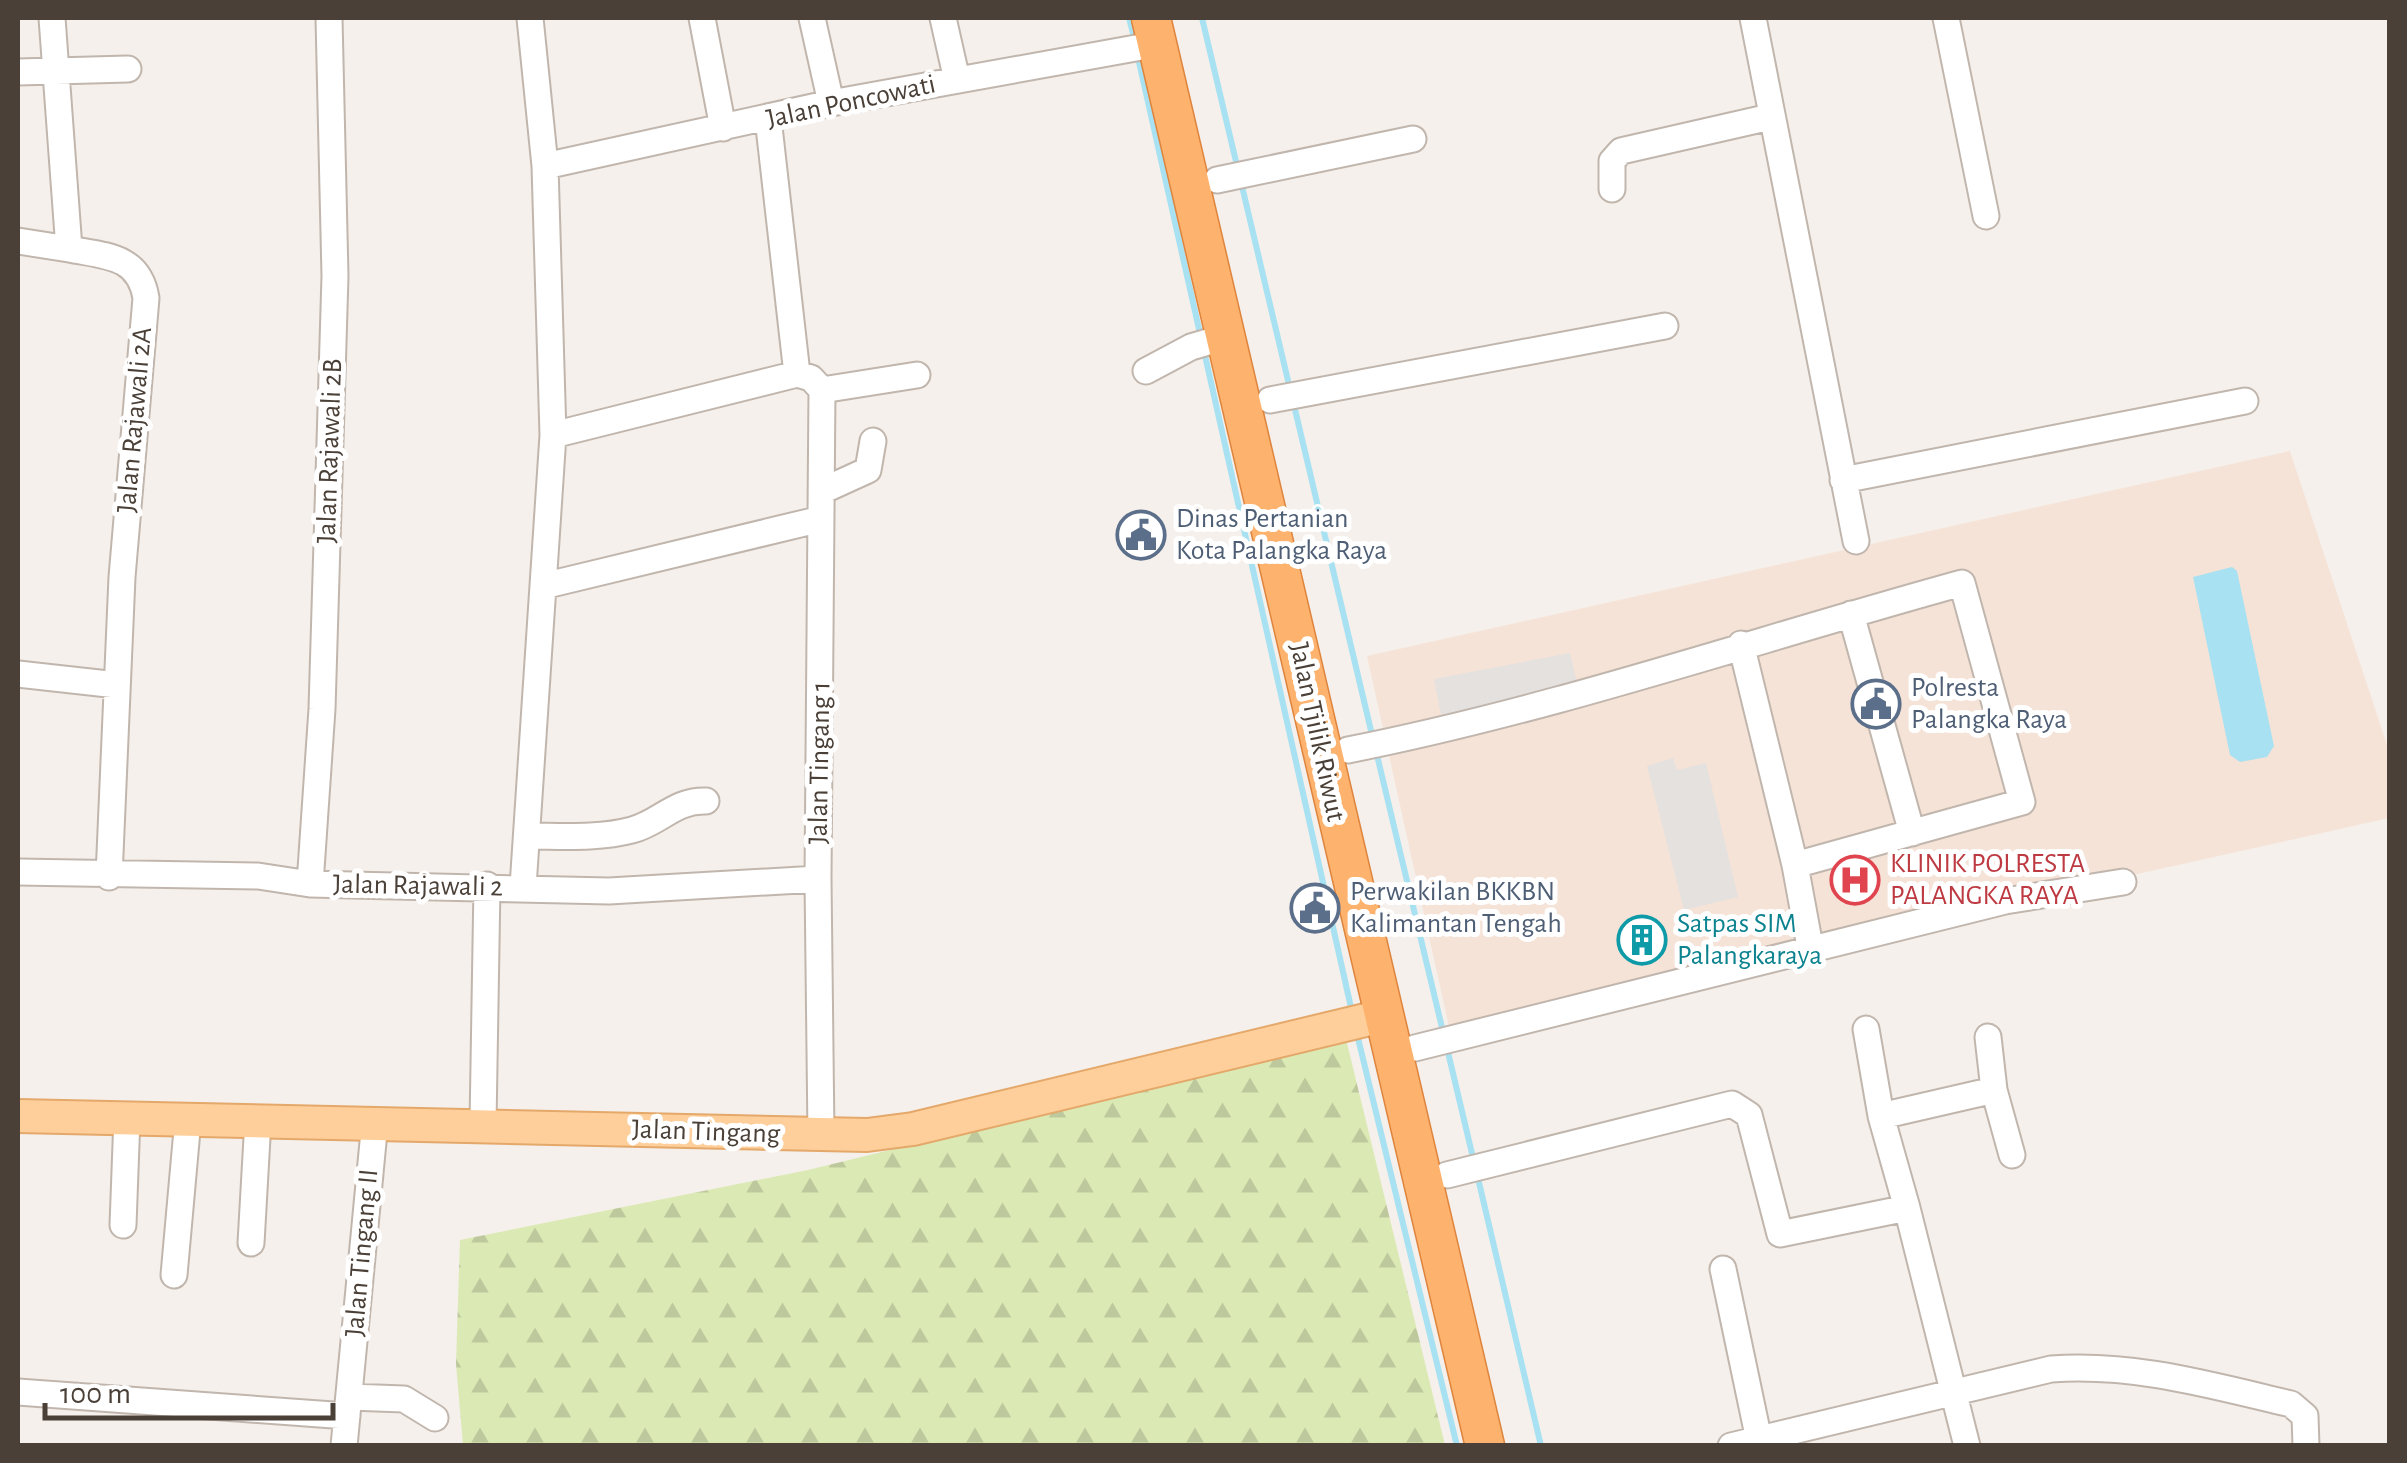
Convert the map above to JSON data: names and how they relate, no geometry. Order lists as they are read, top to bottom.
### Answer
{
  "streets": {
    "highway": ["Jalan Tjilik Riwut"],
    "main road": ["Jalan Tingang"],
    "street": [
      "Jalan Poncowati",
      "Jalan Rajawali 2A",
      "Jalan Rajawali 2B",
      "Jalan Tingang 1",
      "Jalan Rajawali 2",
      "Jalan Tingang II"
    ]
  },
  "crossings": [
    ["Jalan Poncowati", "Jalan Tjilik Riwut"],
    ["Jalan Rajawali 2A", "Jalan Rajawali 2"],
    ["Jalan Rajawali 2B", "Jalan Rajawali 2"],
    ["Jalan Tjilik Riwut", "Jalan Tingang"],
    ["Jalan Tingang 1", "Jalan Rajawali 2"],
    ["Jalan Tingang 1", "Jalan Tingang"],
    ["Jalan Tingang", "Jalan Tingang II"]
  ],
  "places": {
    "public building": ["Dinas Pertanian Kota Palangka Raya", "Polresta Palangka Raya", "Perwakilan BKKBN Kalimantan Tengah"],
    "hospital": ["KLINIK POLRESTA PALANGKA RAYA"],
    "building": ["Satpas SIM Palangkaraya"]
  },
  "scale_bar": "100 m"
}
